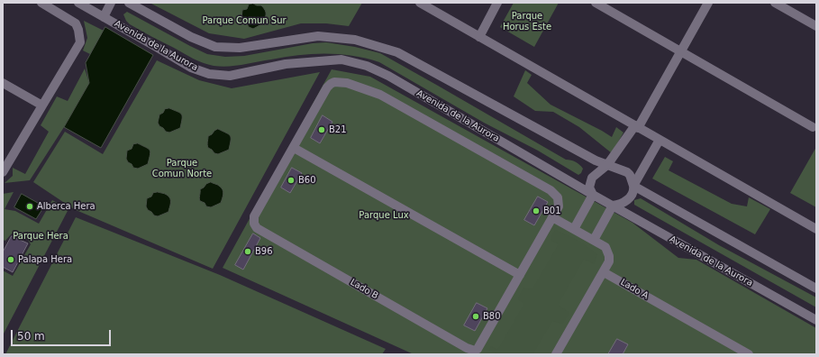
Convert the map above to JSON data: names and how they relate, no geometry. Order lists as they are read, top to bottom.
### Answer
{
  "streets": {
    "street": ["Avenida de la Aurora", "Lado B", "Lado A"]
  },
  "parks": [
    "Parque Horus Este",
    "Parque Comun Sur",
    "Parque Comun Norte",
    "Parque Lux",
    "Parque Hera"
  ],
  "places": [
    "B21",
    "B60",
    "Alberca Hera",
    "B01",
    "B96",
    "Palapa Hera",
    "B80"
  ],
  "scale_bar": "50 m"
}
